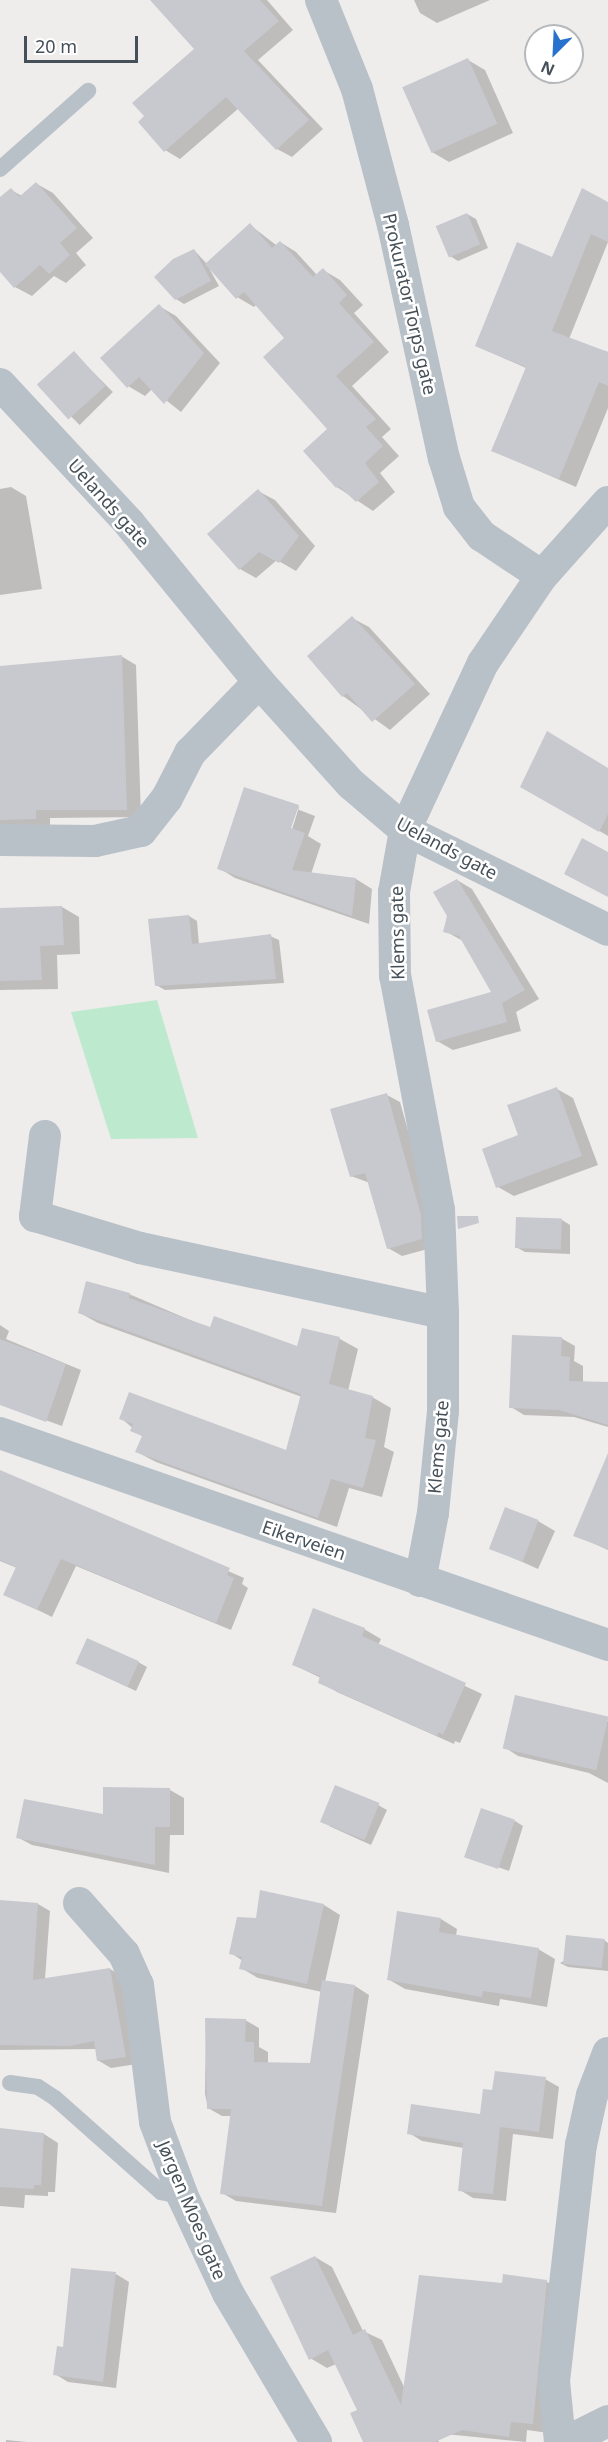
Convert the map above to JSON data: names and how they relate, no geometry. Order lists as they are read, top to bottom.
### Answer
{
  "streets": {
    "street": [
      "Prokurator Torps gate",
      "Uelands gate",
      "Klems gate",
      "Eikerveien",
      "Jørgen Moes gate"
    ]
  },
  "crossings": [
    ["Prokurator Torps gate", "Klems gate"],
    ["Uelands gate", "Klems gate"],
    ["Klems gate", "Eikerveien"]
  ],
  "scale_bar": "20 m",
  "north": "bottom left"
}
